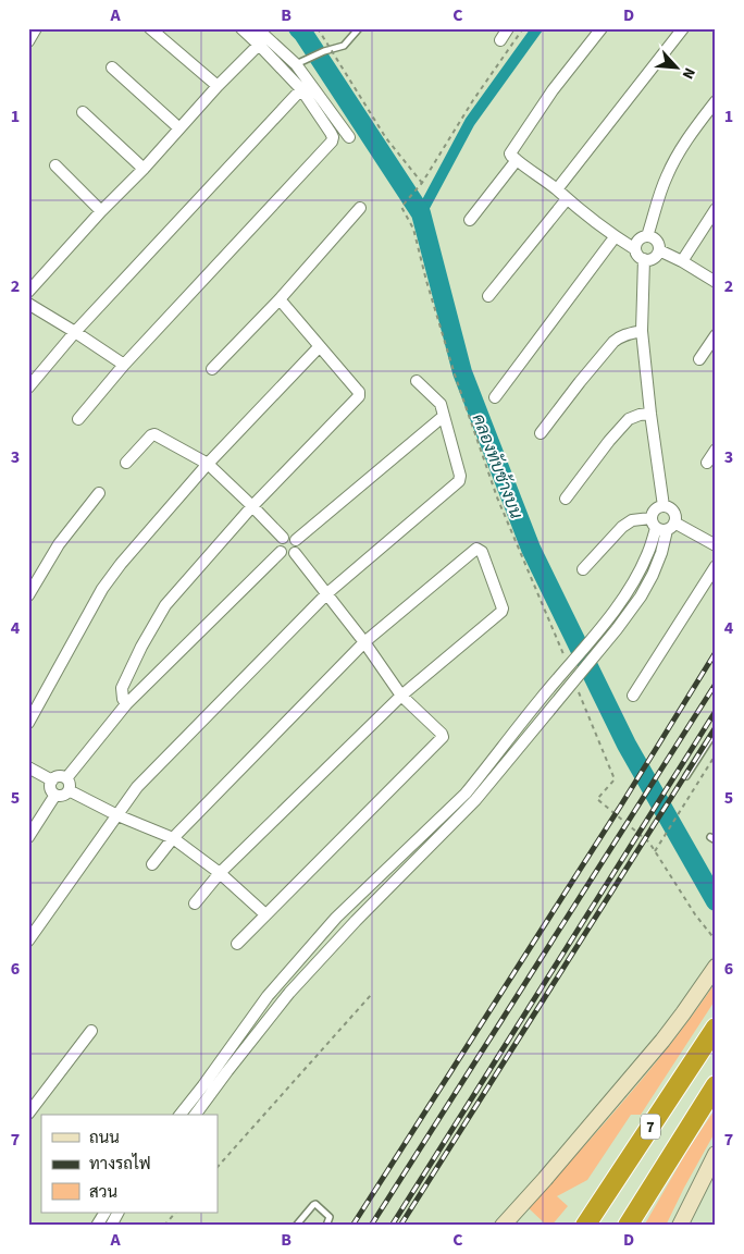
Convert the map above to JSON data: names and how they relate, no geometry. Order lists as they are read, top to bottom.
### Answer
{
  "streets": {
    "highway": ["7"]
  },
  "water": ["คลองทับช้างบน"],
  "legend": ["ถนน", "ทางรถไฟ", "สวน"],
  "north": "bottom right",
  "grid": {
    "columns": [
      "A",
      "B",
      "C",
      "D"
    ],
    "rows": [
      "1",
      "2",
      "3",
      "4",
      "5",
      "6",
      "7"
    ]
  }
}
